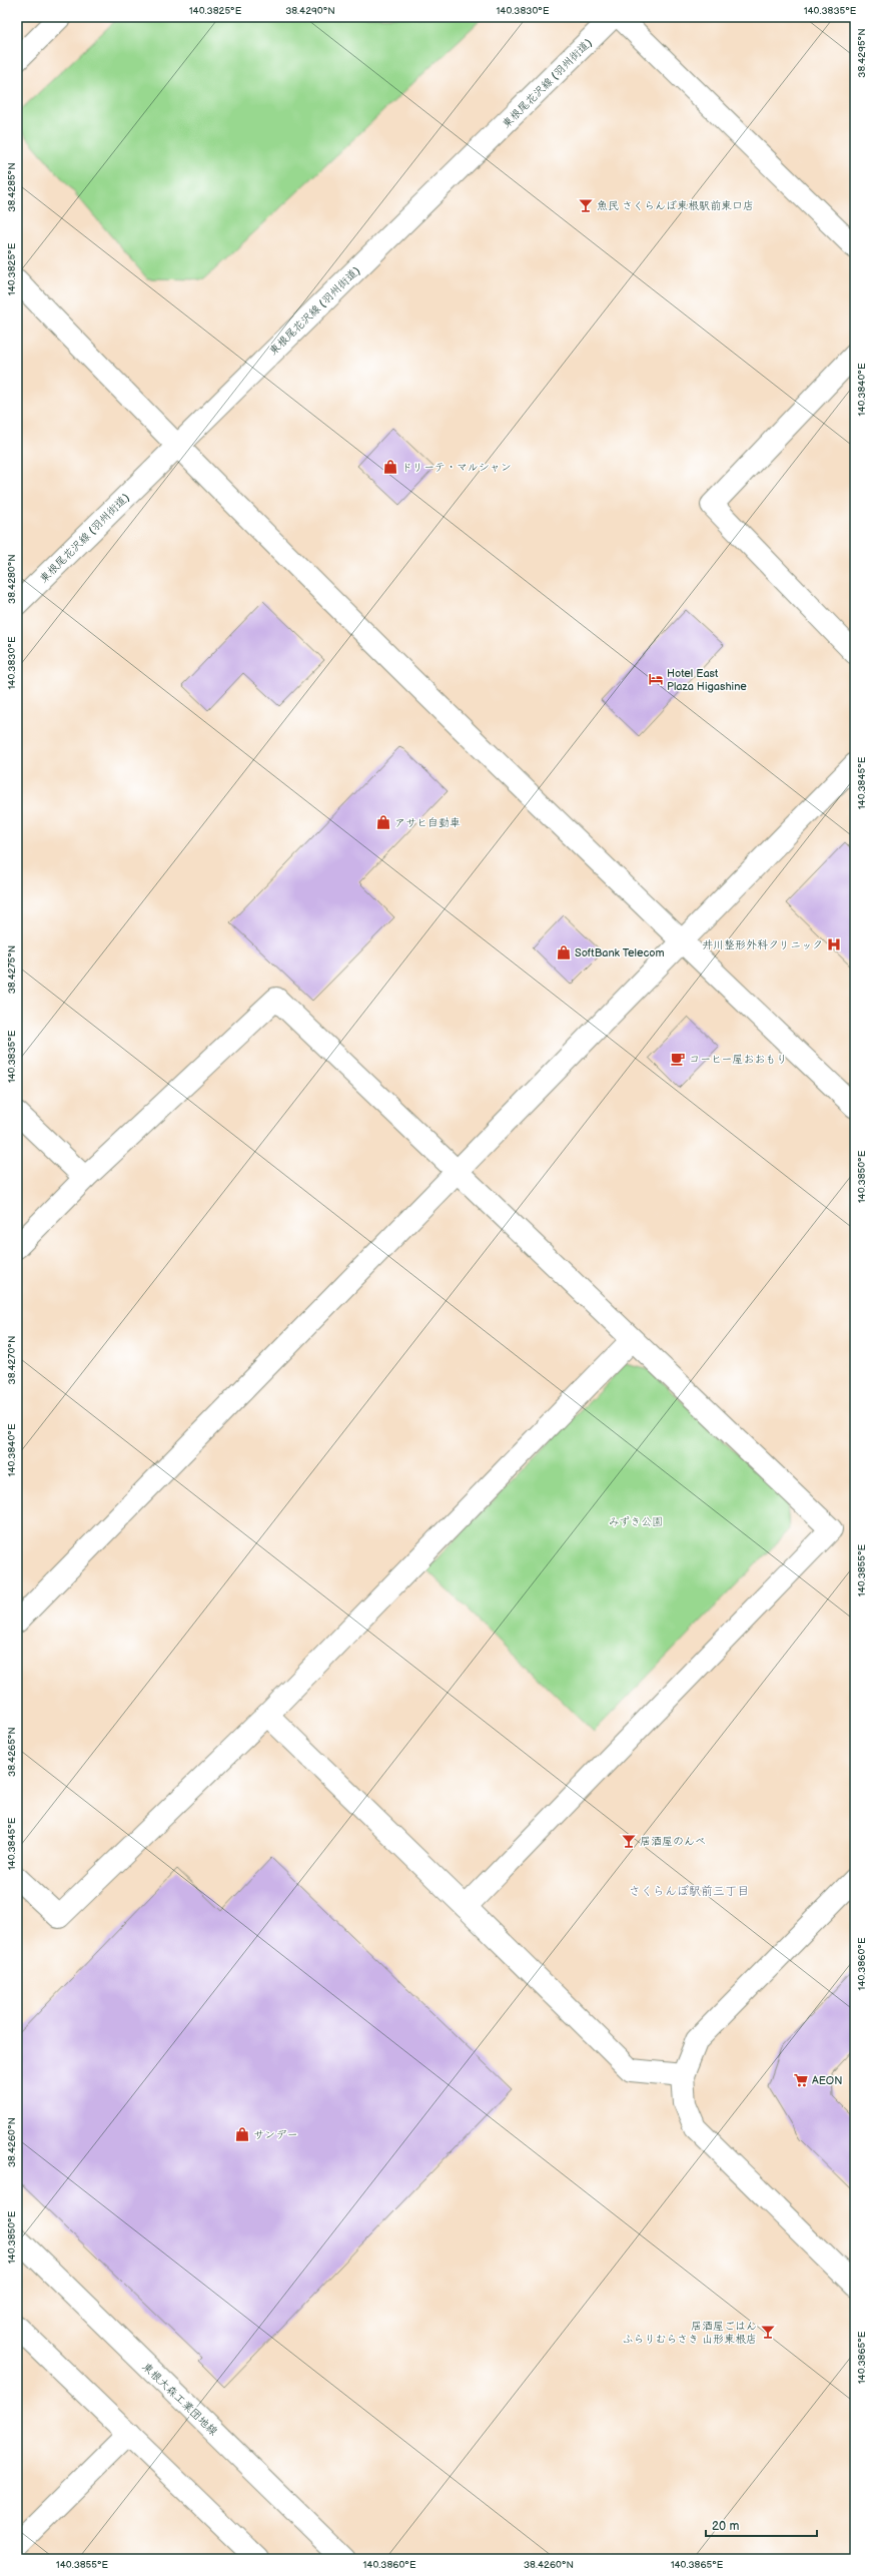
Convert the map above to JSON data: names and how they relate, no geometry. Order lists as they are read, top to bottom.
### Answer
{
  "streets": {
    "street": ["東根尾花沢線 (羽州街道)", "東根大森工業団地線"]
  },
  "districts": ["さくらんぼ駅前三丁目"],
  "parks": ["みずき公園"],
  "places": {
    "bar": ["魚民 さくらんぼ東根駅前東口店", "居酒屋のんべ", "居酒屋ごはん ふらりむらさき 山形東根店"],
    "shop": [
      "ドリーテ・マルシャン",
      "アサヒ自動車",
      "SoftBank Telecom",
      "サンデー"
    ],
    "hotel": ["Hotel East Plaza Higashine"],
    "hospital": ["井川整形外科クリニック"],
    "cafe": ["コーヒー屋おおもり"],
    "supermarket": ["AEON"]
  },
  "scale_bar": "20 m",
  "coordinates": [
    "140.3825°E",
    "38.4290°N",
    "140.3830°E",
    "140.3835°E",
    "38.4295°N",
    "38.4285°N",
    "140.3840°E",
    "38.4280°N",
    "140.3845°E",
    "38.4275°N",
    "140.3850°E",
    "38.4270°N",
    "140.3855°E",
    "38.4265°N",
    "140.3860°E",
    "38.4260°N",
    "140.3865°E"
  ]
}
